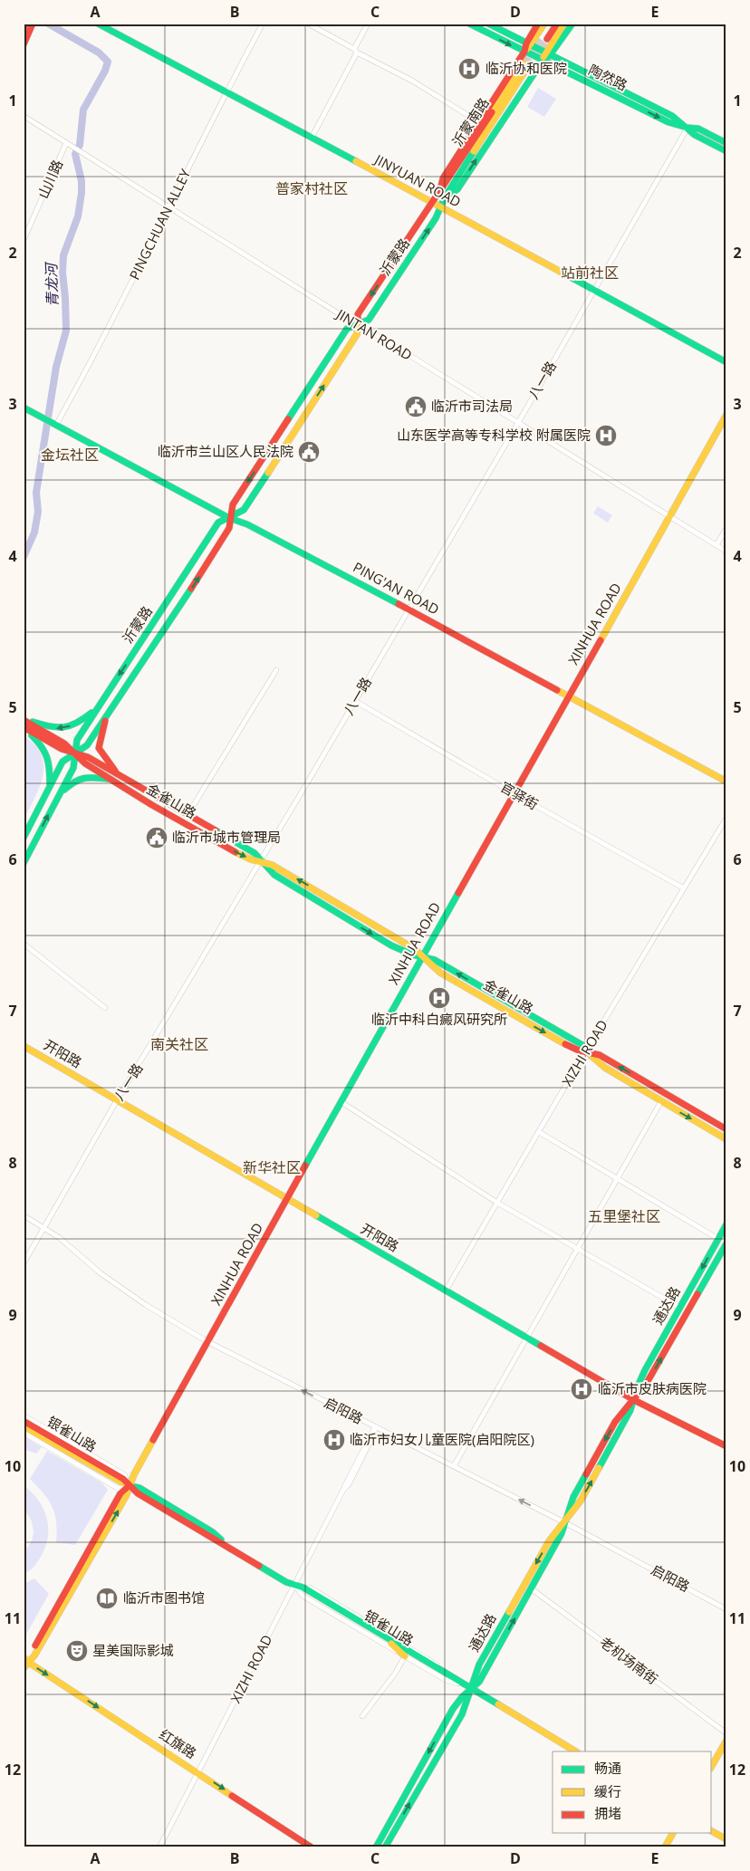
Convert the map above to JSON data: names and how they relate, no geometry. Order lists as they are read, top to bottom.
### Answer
{
  "streets": {
    "main road": [
      "陶然路",
      "沂蒙南路",
      "JINYUAN ROAD",
      "沂蒙路",
      "PING'AN ROAD",
      "XINHUA ROAD",
      "金雀山路",
      "开阳路",
      "通达路",
      "银雀山路",
      "红旗路"
    ],
    "street": [
      "山川路",
      "PINGCHUAN ALLEY",
      "JINTAN ROAD",
      "八一路",
      "官驿街",
      "XIZHI ROAD",
      "启阳路",
      "老机场南街"
    ]
  },
  "crossings": [
    ["陶然路", "八一路"],
    ["沂蒙南路", "沂蒙路"],
    ["山川路", "JINTAN ROAD"],
    ["JINYUAN ROAD", "PINGCHUAN ALLEY"],
    ["JINYUAN ROAD", "沂蒙路"],
    ["JINYUAN ROAD", "八一路"],
    ["PINGCHUAN ALLEY", "JINTAN ROAD"],
    ["PINGCHUAN ALLEY", "PING'AN ROAD"],
    ["沂蒙路", "JINTAN ROAD"],
    ["沂蒙路", "PING'AN ROAD"],
    ["沂蒙路", "金雀山路"],
    ["JINTAN ROAD", "八一路"],
    ["JINTAN ROAD", "XINHUA ROAD"],
    ["八一路", "PING'AN ROAD"],
    ["八一路", "官驿街"],
    ["八一路", "金雀山路"],
    ["八一路", "开阳路"],
    ["八一路", "启阳路"],
    ["PING'AN ROAD", "XINHUA ROAD"],
    ["XINHUA ROAD", "官驿街"],
    ["XINHUA ROAD", "金雀山路"],
    ["XINHUA ROAD", "开阳路"],
    ["XINHUA ROAD", "启阳路"],
    ["XINHUA ROAD", "银雀山路"],
    ["XINHUA ROAD", "红旗路"],
    ["官驿街", "XIZHI ROAD"],
    ["金雀山路", "XIZHI ROAD"],
    ["XIZHI ROAD", "开阳路"],
    ["XIZHI ROAD", "启阳路"],
    ["XIZHI ROAD", "银雀山路"],
    ["XIZHI ROAD", "红旗路"],
    ["开阳路", "通达路"],
    ["通达路", "启阳路"],
    ["通达路", "银雀山路"],
    ["通达路", "老机场南街"]
  ],
  "one_way": ["启阳路", "红旗路"],
  "districts": [
    "普家村社区",
    "站前社区",
    "金坛社区",
    "南关社区",
    "新华社区",
    "五里堡社区"
  ],
  "water": ["青龙河"],
  "places": {
    "hospital": [
      "临沂协和医院",
      "山东医学高等专科学校 附属医院",
      "临沂中科白癜风研究所",
      "临沂市皮肤病医院",
      "临沂市妇女儿童医院(启阳院区)"
    ],
    "public building": ["临沂市司法局", "临沂市兰山区人民法院", "临沂市城市管理局"],
    "library": ["临沂市图书馆"],
    "theatre": ["星美国际影城"]
  },
  "legend": ["畅通", "缓行", "拥堵"],
  "grid": {
    "columns": [
      "A",
      "B",
      "C",
      "D",
      "E"
    ],
    "rows": [
      "1",
      "2",
      "3",
      "4",
      "5",
      "6",
      "7",
      "8",
      "9",
      "10",
      "11",
      "12"
    ]
  }
}
